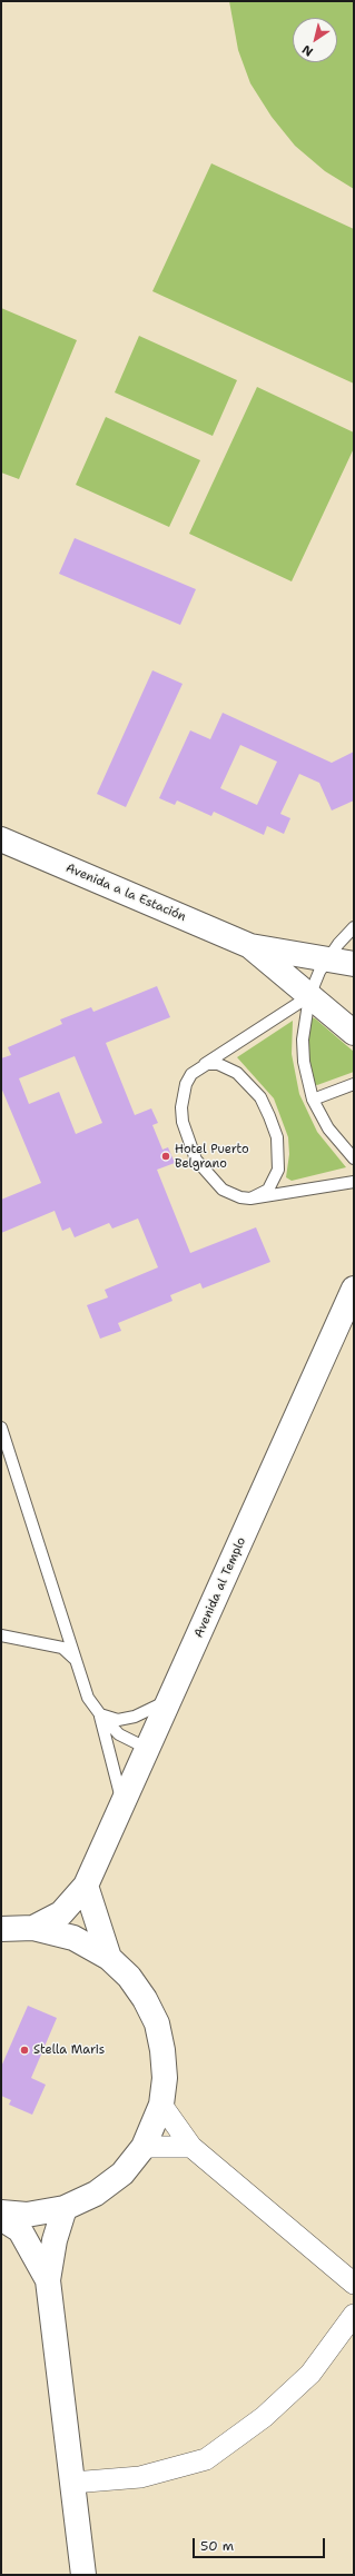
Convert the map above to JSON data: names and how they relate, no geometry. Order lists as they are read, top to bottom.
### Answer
{
  "streets": {
    "street": ["Avenida a la Estación", "Avenida al Templo"]
  },
  "places": ["Hotel Puerto Belgrano", "Stella Maris"],
  "scale_bar": "50 m",
  "north": "bottom left"
}
